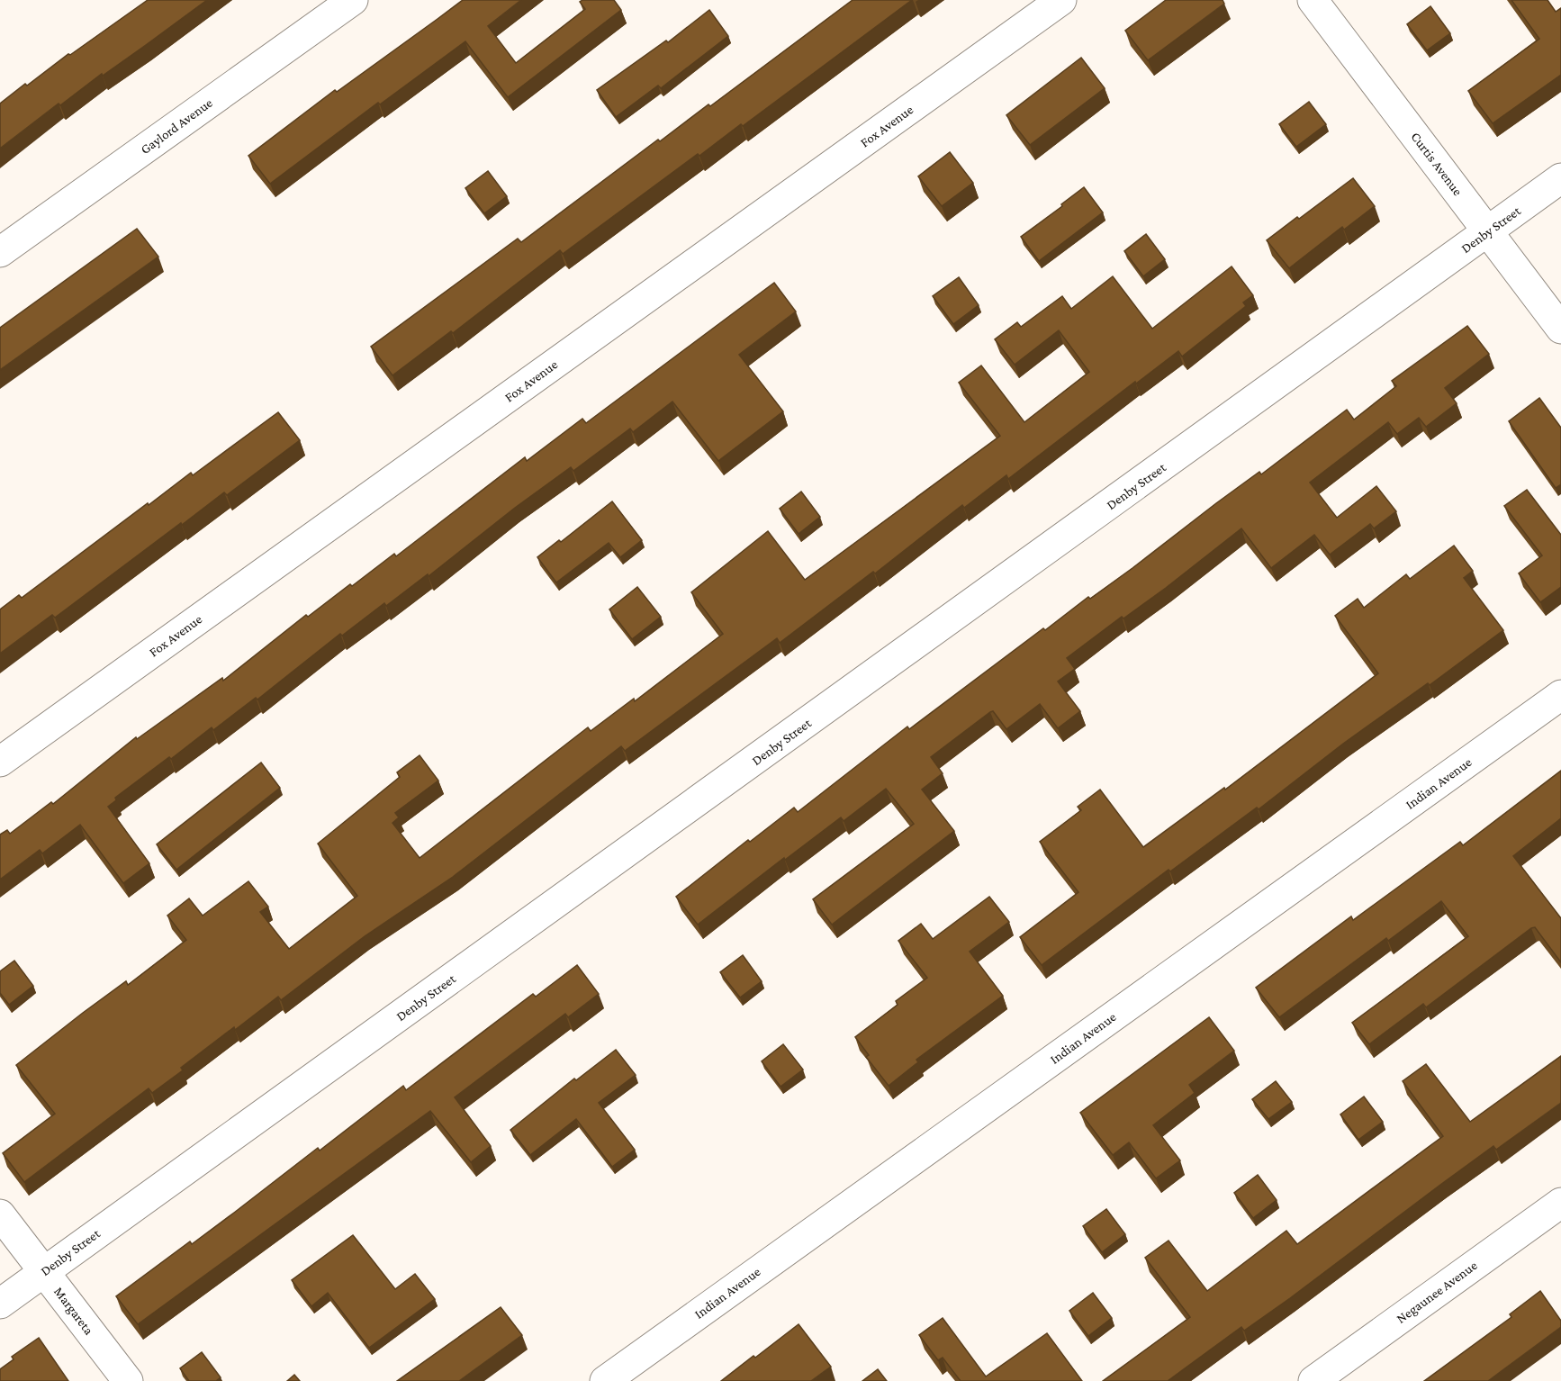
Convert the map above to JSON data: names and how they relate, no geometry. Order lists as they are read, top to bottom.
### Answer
{
  "streets": {
    "street": [
      "Gaylord Avenue",
      "Fox Avenue",
      "Curtis Avenue",
      "Denby Street",
      "Indian Avenue",
      "Negaunee Avenue",
      "Margareta"
    ]
  },
  "crossings": [
    ["Curtis Avenue", "Denby Street"],
    ["Denby Street", "Margareta"]
  ]
}
